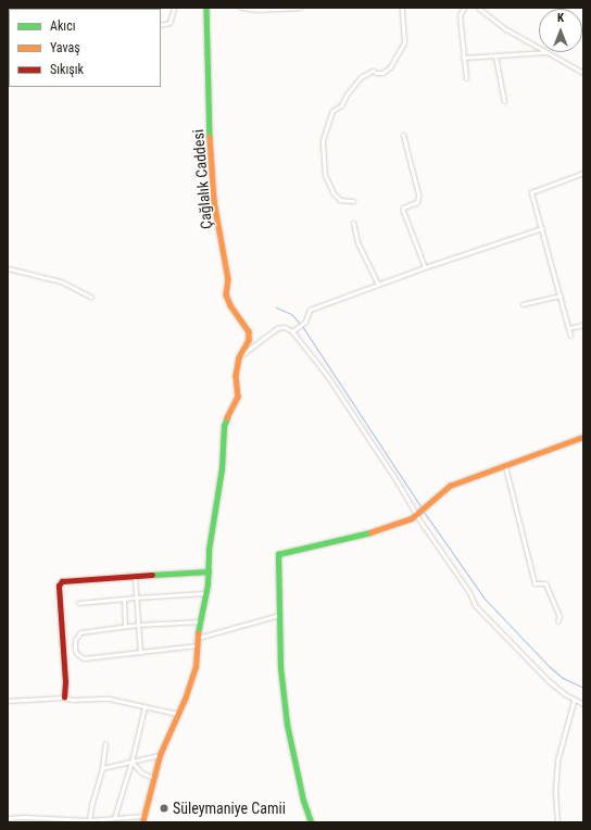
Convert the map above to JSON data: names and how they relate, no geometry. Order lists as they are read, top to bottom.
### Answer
{
  "streets": {
    "street": ["Çağlalık Caddesi"]
  },
  "places": ["Süleymaniye Camii"],
  "legend": ["Akıcı", "Yavaş", "Sıkışık"],
  "north": "top"
}
